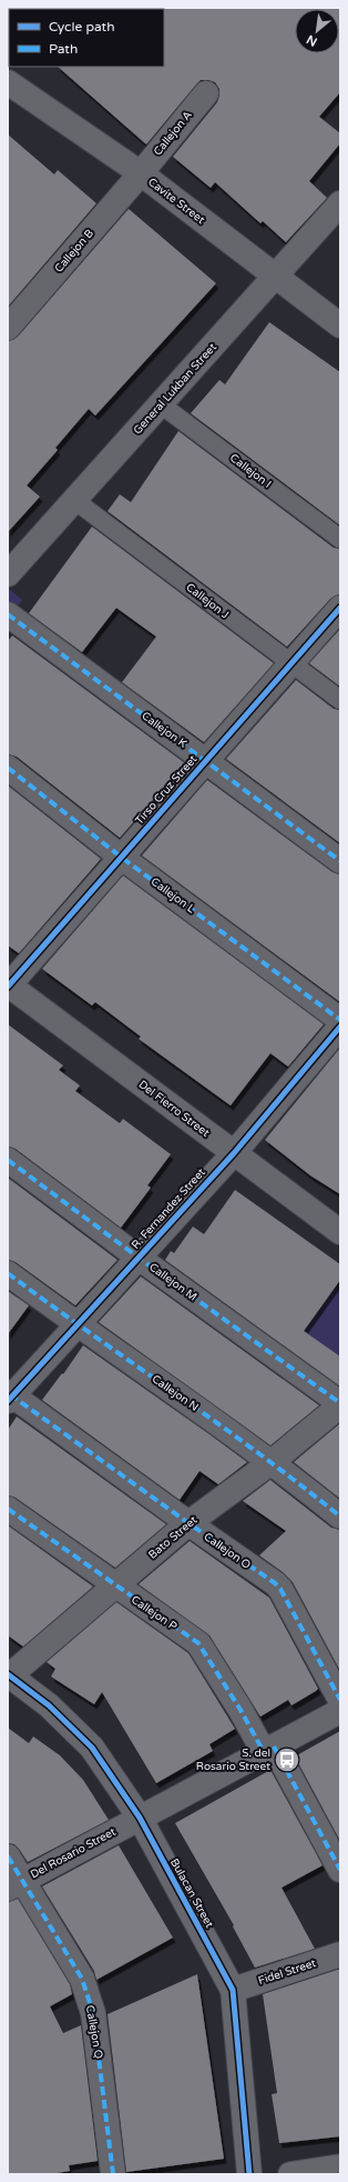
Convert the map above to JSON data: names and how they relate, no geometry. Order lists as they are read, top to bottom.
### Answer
{
  "streets": {
    "street": [
      "Callejon A",
      "Cavite Street",
      "Callejon B",
      "General Lukban Street",
      "Callejon K",
      "Tirso Cruz Street",
      "Callejon L",
      "Del Fierro Street",
      "R. Fernandez Street",
      "Callejon M",
      "Callejon N",
      "Bato Street",
      "Callejon O",
      "Callejon P",
      "Del Rosario Street",
      "Bulacan Street",
      "Fidel Street",
      "Callejon Q"
    ],
    "lane": ["Callejon I", "Callejon J"]
  },
  "crossings": [
    ["Callejon A", "Cavite Street"],
    ["Callejon A", "Callejon B"],
    ["Cavite Street", "Callejon B"],
    ["Cavite Street", "General Lukban Street"],
    ["General Lukban Street", "Callejon I"],
    ["General Lukban Street", "Callejon J"],
    ["Callejon J", "Tirso Cruz Street"],
    ["Callejon K", "Tirso Cruz Street"],
    ["Tirso Cruz Street", "Callejon L"],
    ["Tirso Cruz Street", "Del Fierro Street"],
    ["Del Fierro Street", "R. Fernandez Street"],
    ["R. Fernandez Street", "Callejon M"],
    ["R. Fernandez Street", "Callejon N"],
    ["R. Fernandez Street", "Callejon O"],
    ["Callejon M", "Bato Street"],
    ["Callejon N", "Bato Street"],
    ["Bato Street", "Callejon O"],
    ["Bato Street", "Callejon P"],
    ["Bato Street", "Bulacan Street"],
    ["Del Rosario Street", "Bulacan Street"],
    ["Del Rosario Street", "Callejon Q"],
    ["Bulacan Street", "Fidel Street"]
  ],
  "places": {
    "bus stop": ["S. del Rosario Street"]
  },
  "legend": ["Cycle path", "Path"],
  "north": "bottom left"
}
